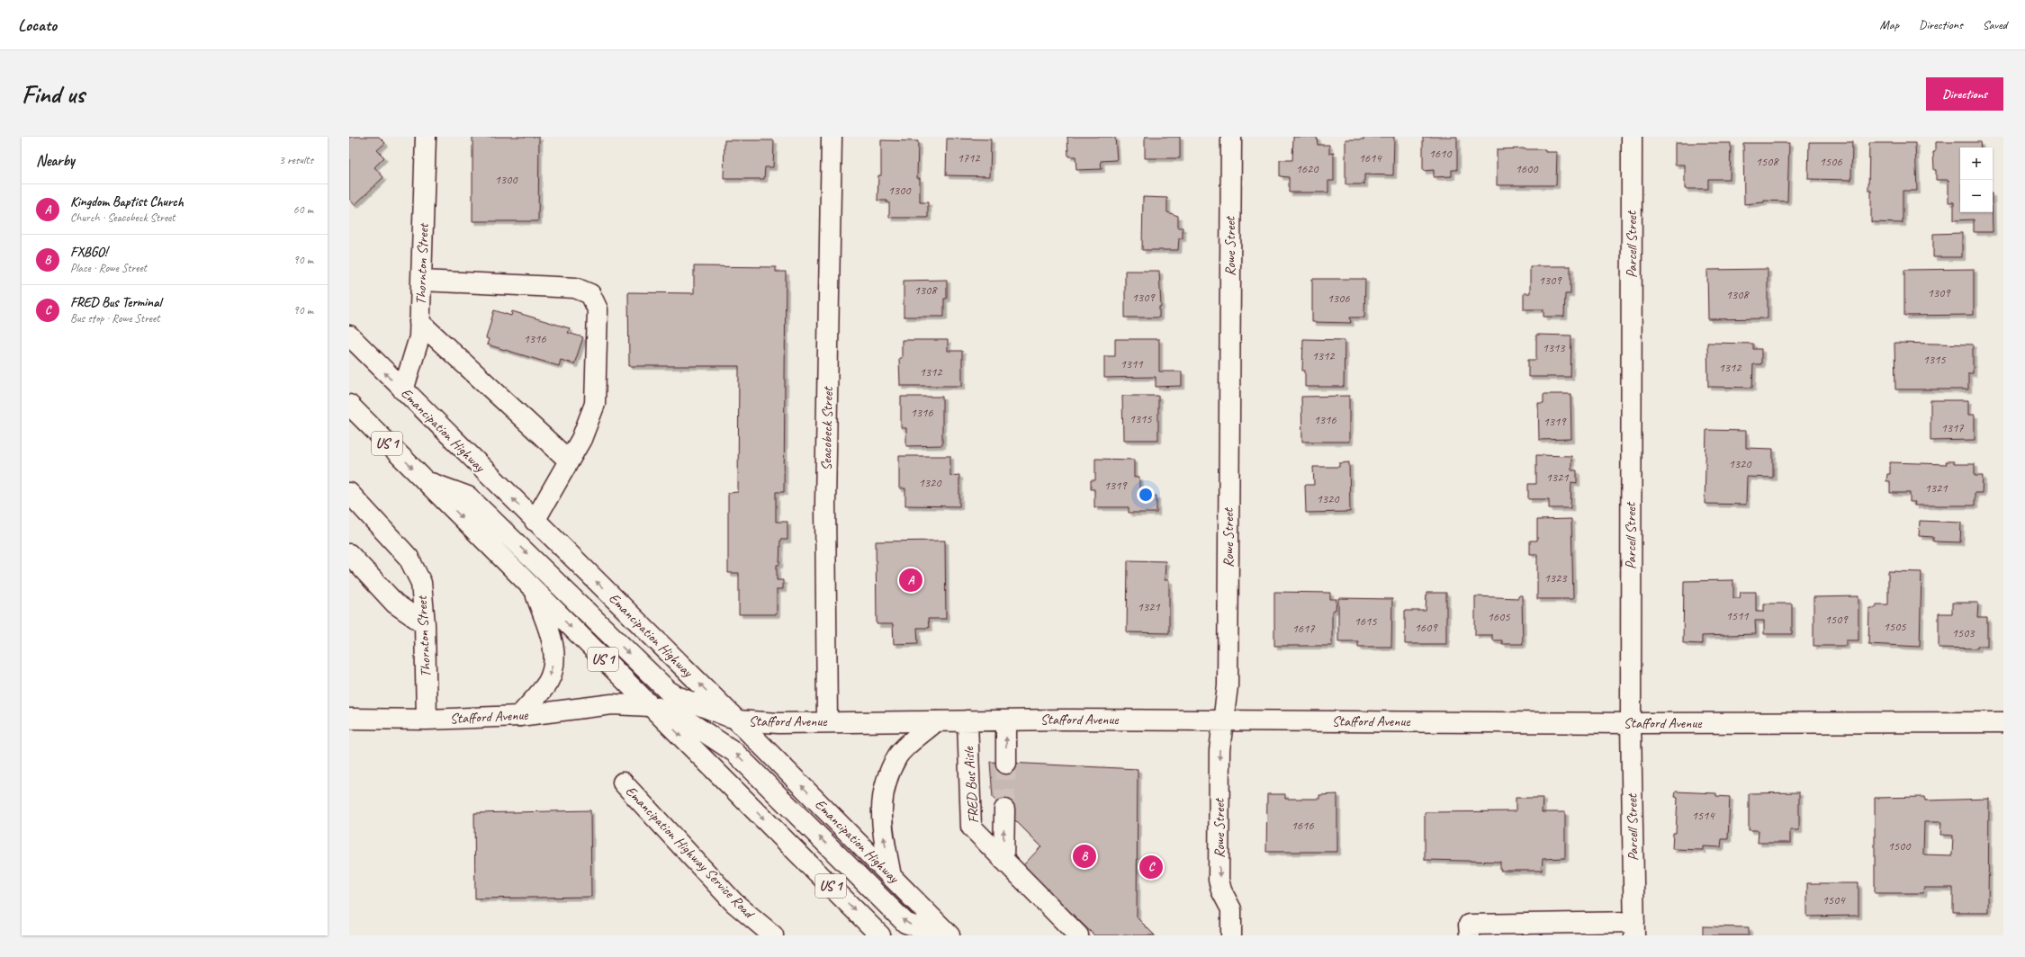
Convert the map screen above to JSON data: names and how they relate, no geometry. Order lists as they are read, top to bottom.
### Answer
{
  "streets": {
    "street": [
      "Parcell Street",
      "Rowe Street",
      "Thornton Street",
      "Seacobeck Street",
      "Emancipation Highway",
      "US 1",
      "Stafford Avenue",
      "FRED Bus Aisle",
      "Emancipation Highway Service Road"
    ]
  },
  "crossings": [
    ["Parcell Street", "Stafford Avenue"],
    ["Rowe Street", "Stafford Avenue"],
    ["Thornton Street", "Emancipation Highway"],
    ["Thornton Street", "Stafford Avenue"],
    ["Seacobeck Street", "Stafford Avenue"],
    ["Emancipation Highway", "Stafford Avenue"],
    ["US 1", "Stafford Avenue"],
    ["Stafford Avenue", "FRED Bus Aisle"]
  ],
  "house_numbers": [
    "1610",
    "1712",
    "1614",
    "1508",
    "1506",
    "1620",
    "1600",
    "1300",
    "1300",
    "1309",
    "1308",
    "1309",
    "1308",
    "1309",
    "1306",
    "1316",
    "1313",
    "1312",
    "1315",
    "1311",
    "1312",
    "1312",
    "1316",
    "1315",
    "1316",
    "1319",
    "1317",
    "1320",
    "1321",
    "1320",
    "1319",
    "1321",
    "1320",
    "1323",
    "1321",
    "1511",
    "1605",
    "1509",
    "1615",
    "1505",
    "1609",
    "1617",
    "1503",
    "1514",
    "1616",
    "1500",
    "1504"
  ],
  "page": {
    "header": "Locato",
    "nav": ["Map", "Directions", "Saved"],
    "buttons": "Directions",
    "title": "Find us",
    "heading": ["Nearby", "3 results"],
    "map_buttons": ["+", "−"],
    "list": [
      {
        "mark": "A",
        "name": "Kingdom Baptist Church",
        "note": "Church · Seacobeck Street",
        "value": "60 m"
      },
      {
        "mark": "B",
        "name": "FXBGO!",
        "note": "Place · Rowe Street",
        "value": "90 m"
      },
      {
        "mark": "C",
        "name": "FRED Bus Terminal",
        "note": "Bus stop · Rowe Street",
        "value": "90 m"
      }
    ],
    "pins": ["A", "B", "C"]
  }
}
